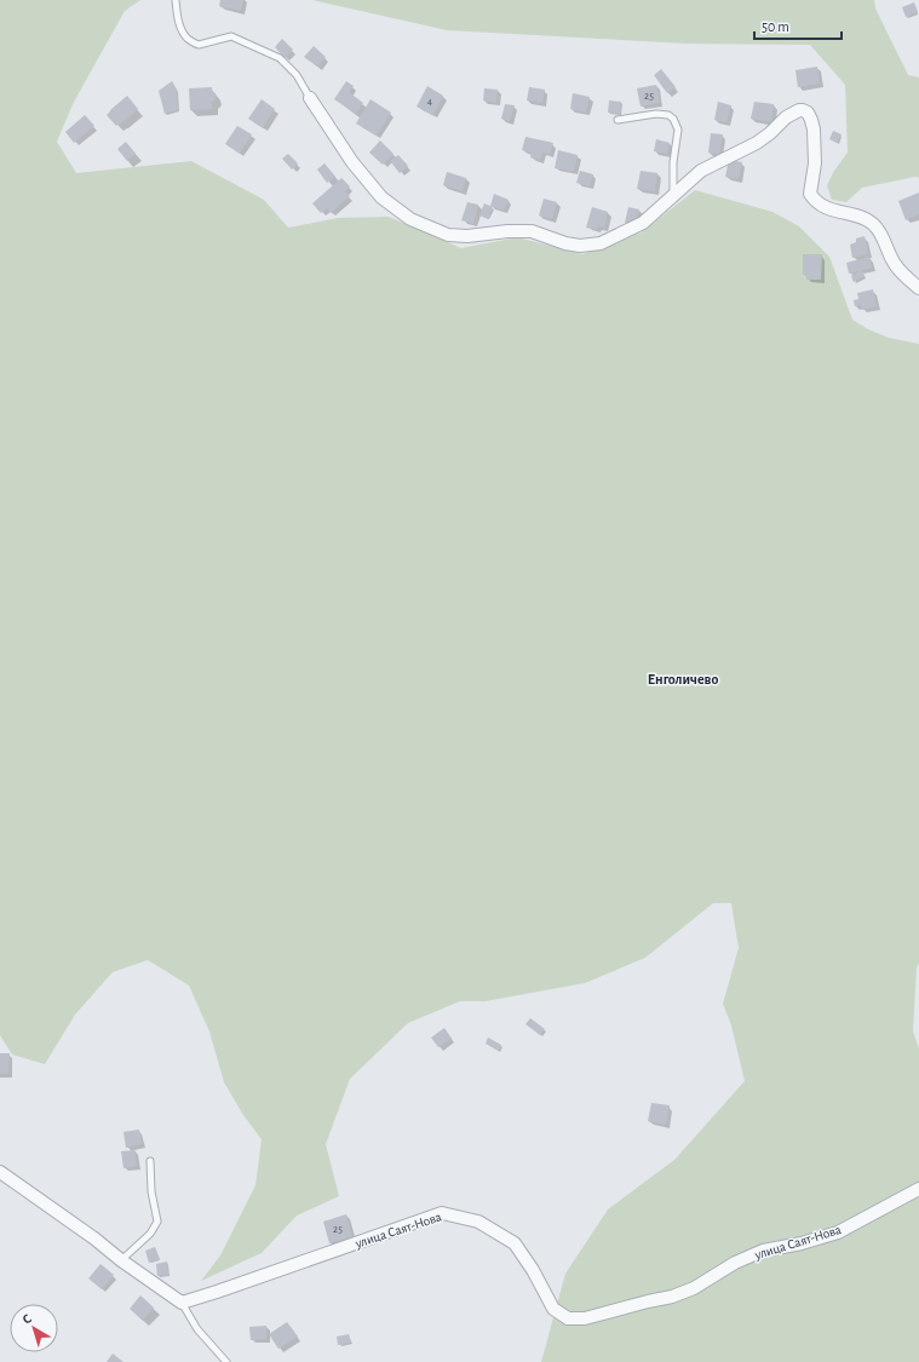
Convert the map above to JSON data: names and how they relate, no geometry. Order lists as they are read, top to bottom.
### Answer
{
  "streets": {
    "street": ["улица Саят-Нова"]
  },
  "districts": ["Енголичево"],
  "house_numbers": ["25", "4", "25"],
  "scale_bar": "50 m",
  "north": "top left"
}
